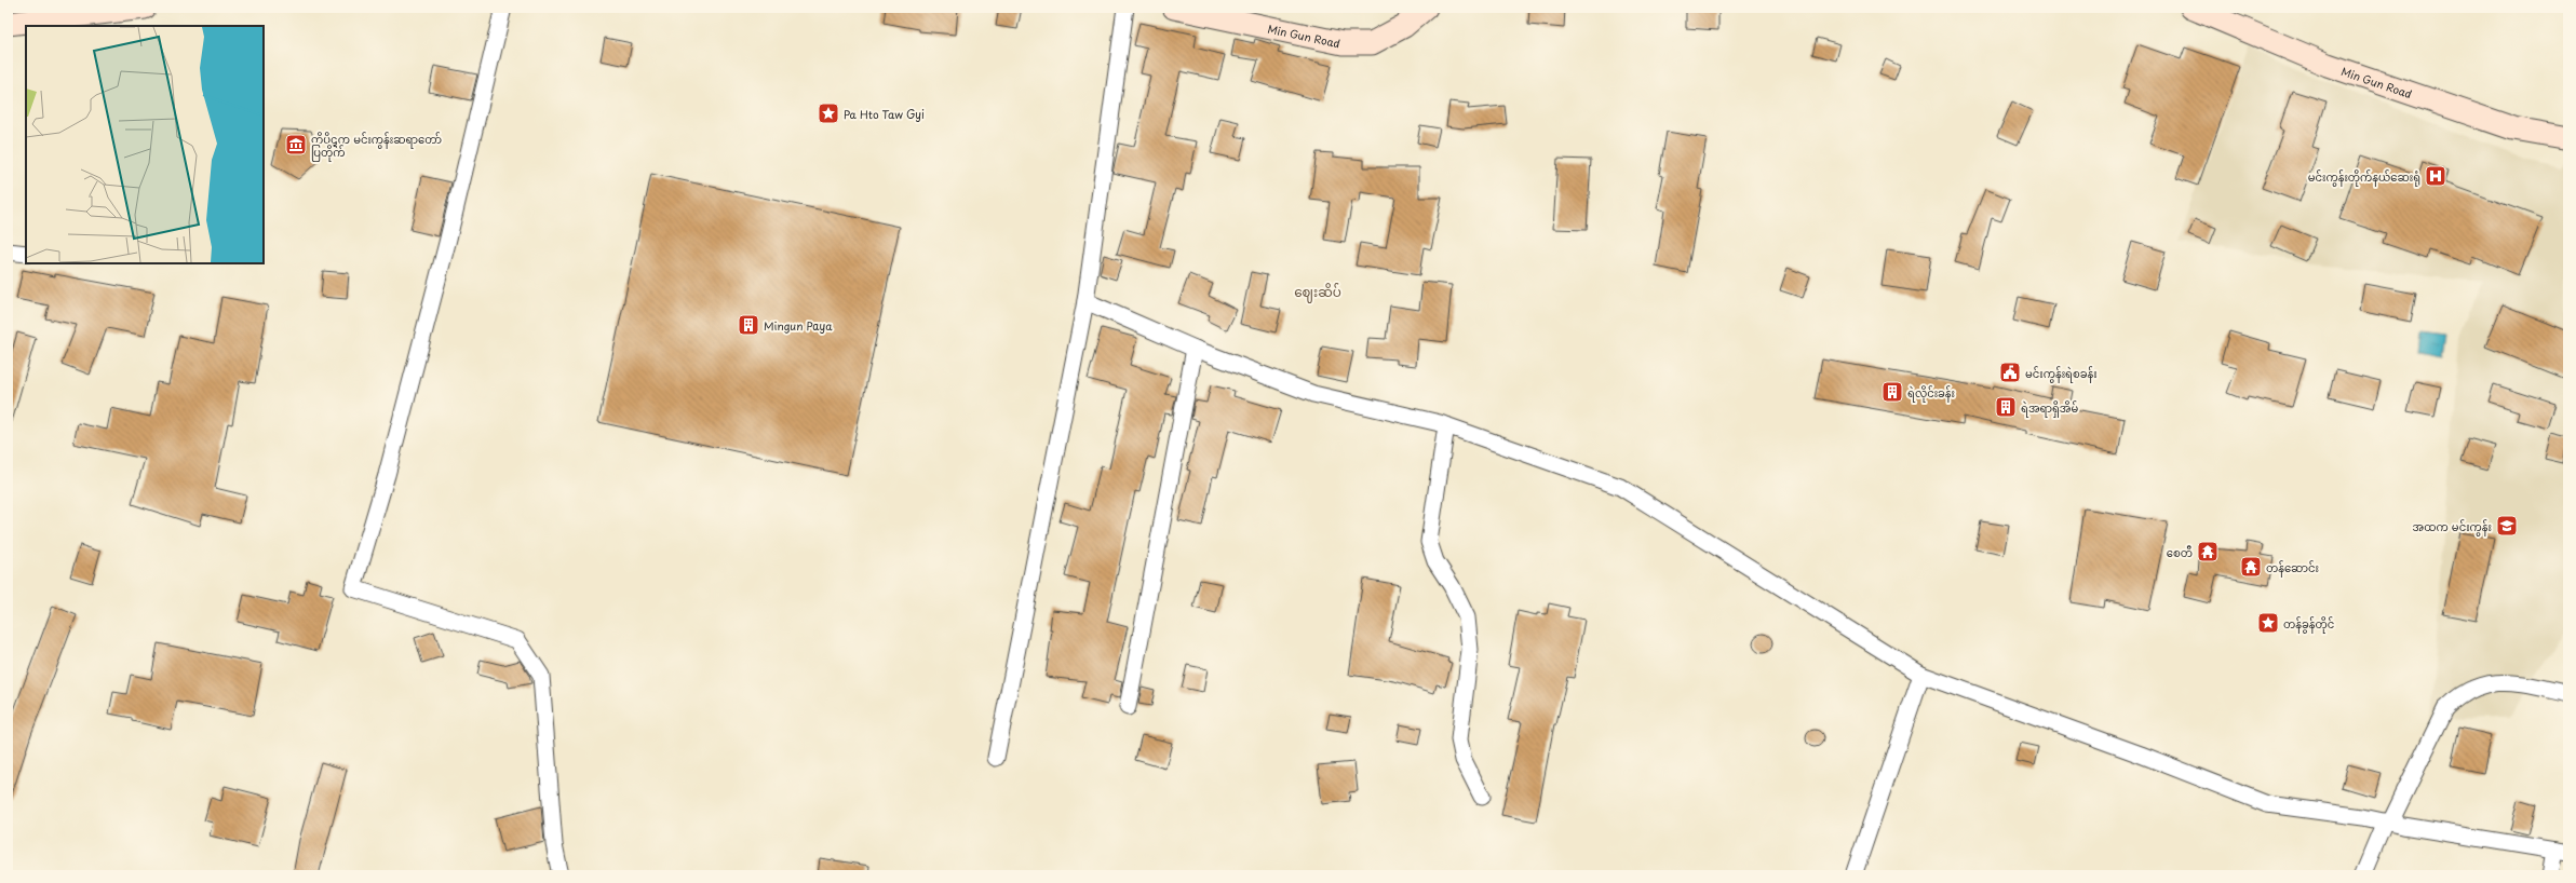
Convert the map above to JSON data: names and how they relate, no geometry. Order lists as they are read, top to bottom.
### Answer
{
  "streets": {
    "street": ["Min Gun Road"]
  },
  "districts": ["ဈေးဆိပ်"],
  "places": {
    "place": ["Pa Hto Taw Gyi", "တန်ခွန်တိုင်"],
    "museum": ["တိပိဋက မင်းကွန်းဆရာတော် ပြတိုက်"],
    "hospital": ["မင်းကွန်းတိုက်နယ်ဆေးရုံ"],
    "building": ["Mingun Paya", "ရဲလိုင်းခန်း", "ရဲအရာရှိအိမ်"],
    "public building": ["မင်းကွန်းရဲစခန်း"],
    "school or university": ["အထက မင်းကွန်း"],
    "temple": ["စေတီ", "တန်ဆောင်း"]
  }
}
